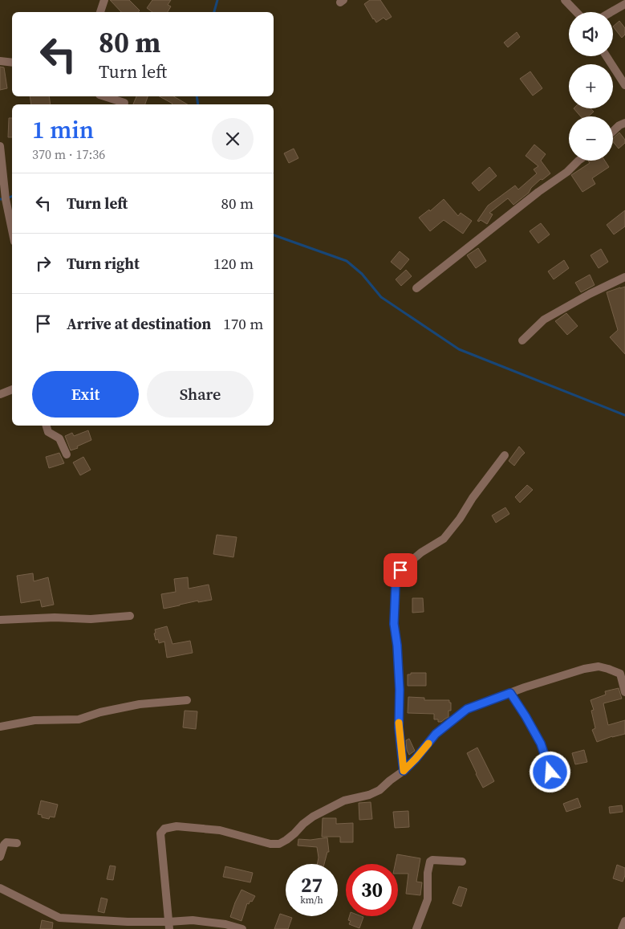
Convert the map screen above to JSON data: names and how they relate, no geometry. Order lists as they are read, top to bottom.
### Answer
{
  "page": {
    "map_buttons": ["+", "−"],
    "turn": ["80 m", "Turn left"],
    "heading": ["1 min", "370 m · 17:36"],
    "list": [
      {
        "name": "Turn left",
        "value": "80 m"
      },
      {
        "name": "Turn right",
        "value": "120 m"
      },
      {
        "name": "Arrive at destination",
        "value": "170 m"
      }
    ],
    "buttons": ["Exit", "Share"],
    "speed": "27 km/h",
    "limit": "30"
  }
}
